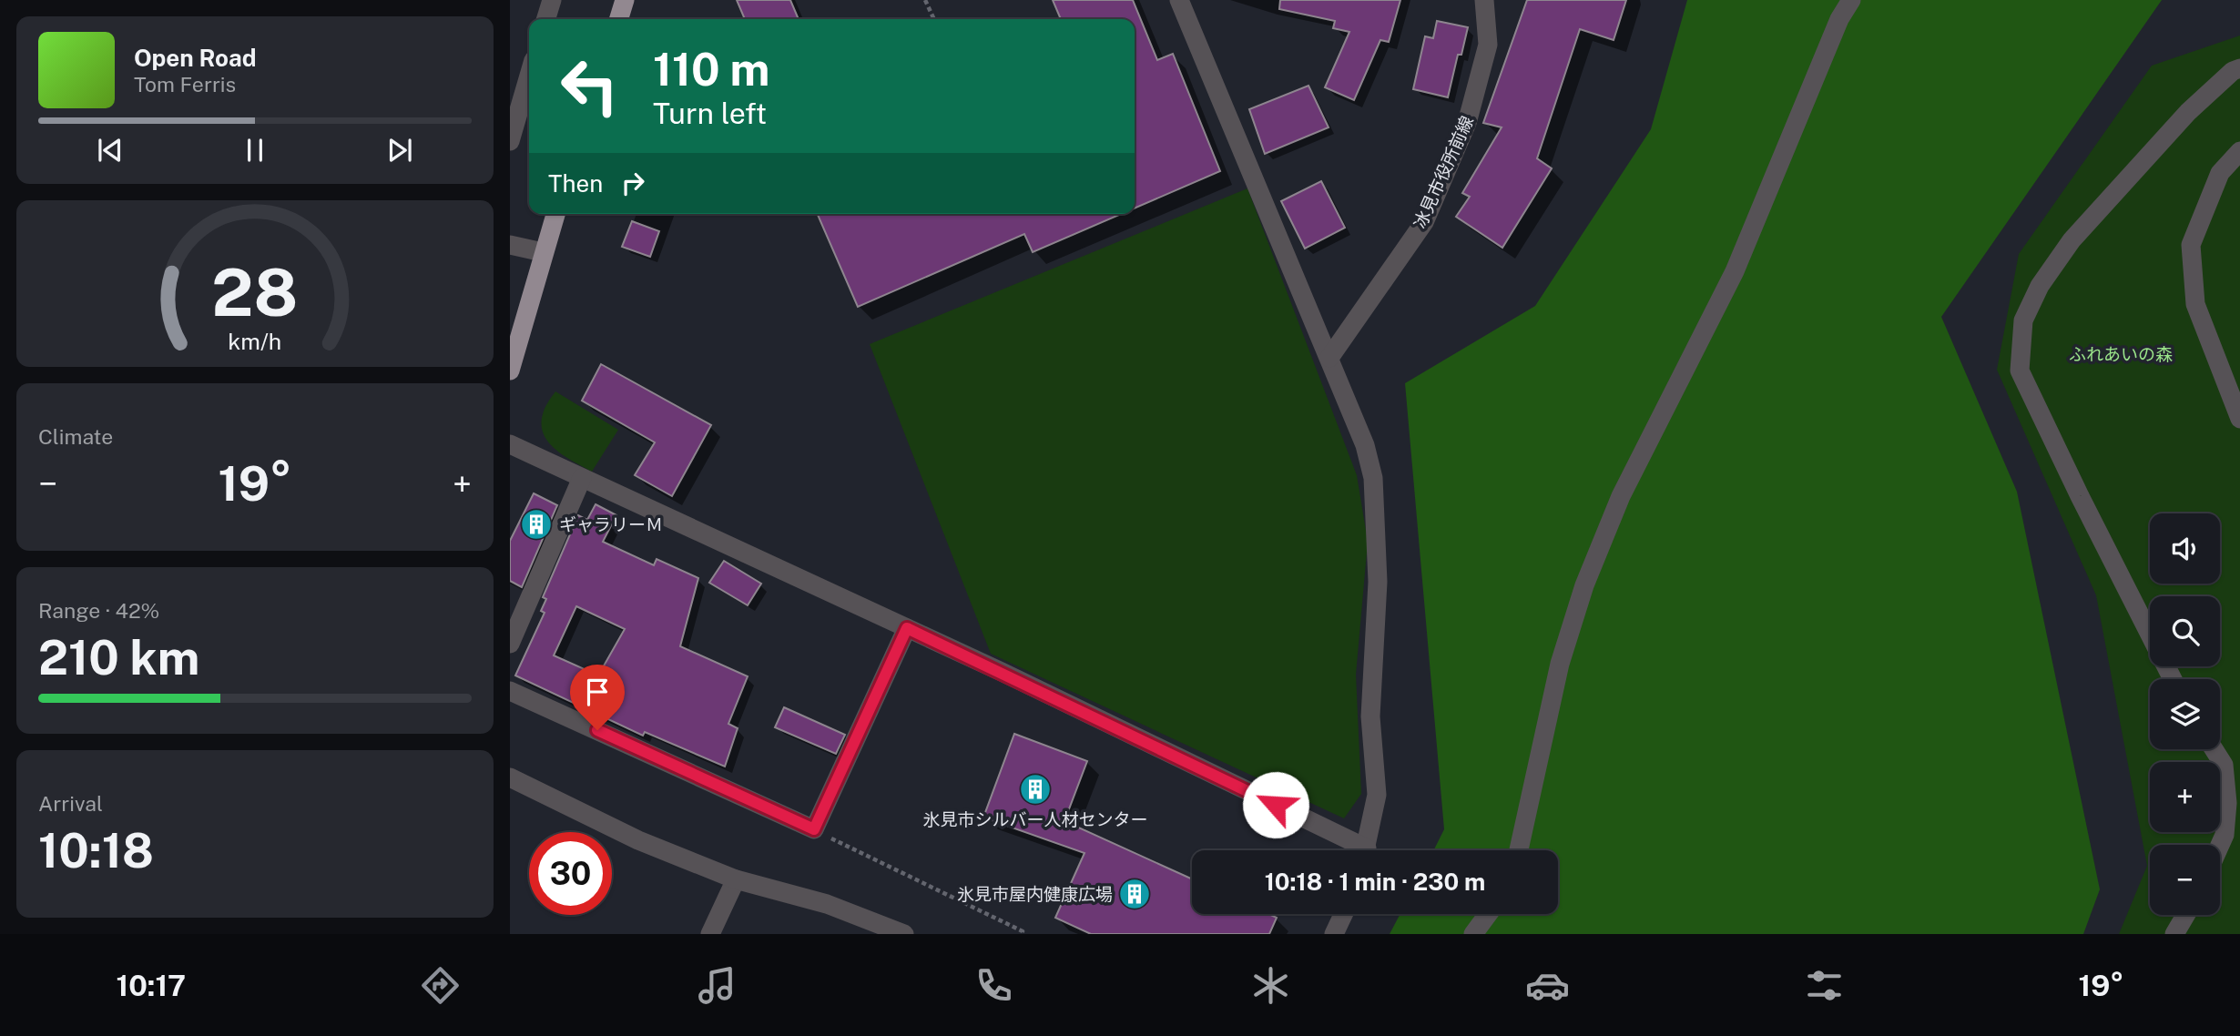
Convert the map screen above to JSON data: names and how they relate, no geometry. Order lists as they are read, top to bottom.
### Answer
{
  "streets": {
    "street": ["冰見市役所前線"]
  },
  "parks": ["ふれあいの森"],
  "places": {
    "building": ["ギャラリーＭ", "氷見市シルバー人材センター", "氷見市屋内健康広場"]
  },
  "page": {
    "turn": ["110 m", "Turn left"],
    "song": ["Open Road", "Tom Ferris"],
    "then": "Then",
    "tile": [
      "Climate",
      ["Range · 42%", "210 km"],
      ["Arrival", "10:18"]
    ],
    "heat": ["−", "19°", "+"],
    "map_buttons": ["+", "−"],
    "limit": "30",
    "trip": "10:18 · 1 min · 230 m",
    "tabs": ["10:17", "19°"],
    "gauge": ["28", "km/h"]
  }
}
